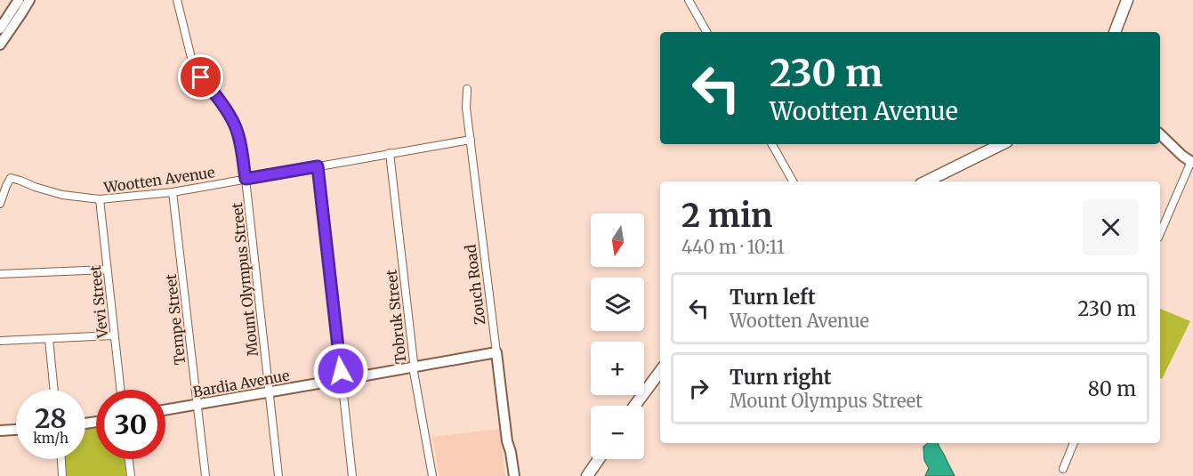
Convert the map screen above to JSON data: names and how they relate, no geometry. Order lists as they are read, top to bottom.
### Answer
{
  "streets": {
    "street": [
      "Wootten Avenue",
      "Mount Olympus Street",
      "Zouch Road",
      "Vevi Street",
      "Tobruk Street",
      "Tempe Street",
      "Bardia Avenue"
    ]
  },
  "crossings": [
    ["Wootten Avenue", "Mount Olympus Street"],
    ["Wootten Avenue", "Zouch Road"],
    ["Wootten Avenue", "Vevi Street"],
    ["Wootten Avenue", "Tobruk Street"],
    ["Wootten Avenue", "Tempe Street"],
    ["Mount Olympus Street", "Bardia Avenue"],
    ["Tempe Street", "Bardia Avenue"]
  ],
  "north": "bottom",
  "page": {
    "turn": ["230 m", "Wootten Avenue"],
    "heading": ["2 min", "440 m · 10:11"],
    "map_buttons": ["+", "−"],
    "list": [
      {
        "name": "Turn left",
        "note": "Wootten Avenue",
        "value": "230 m"
      },
      {
        "name": "Turn right",
        "note": "Mount Olympus Street",
        "value": "80 m"
      }
    ],
    "speed": "28 km/h",
    "limit": "30"
  }
}
